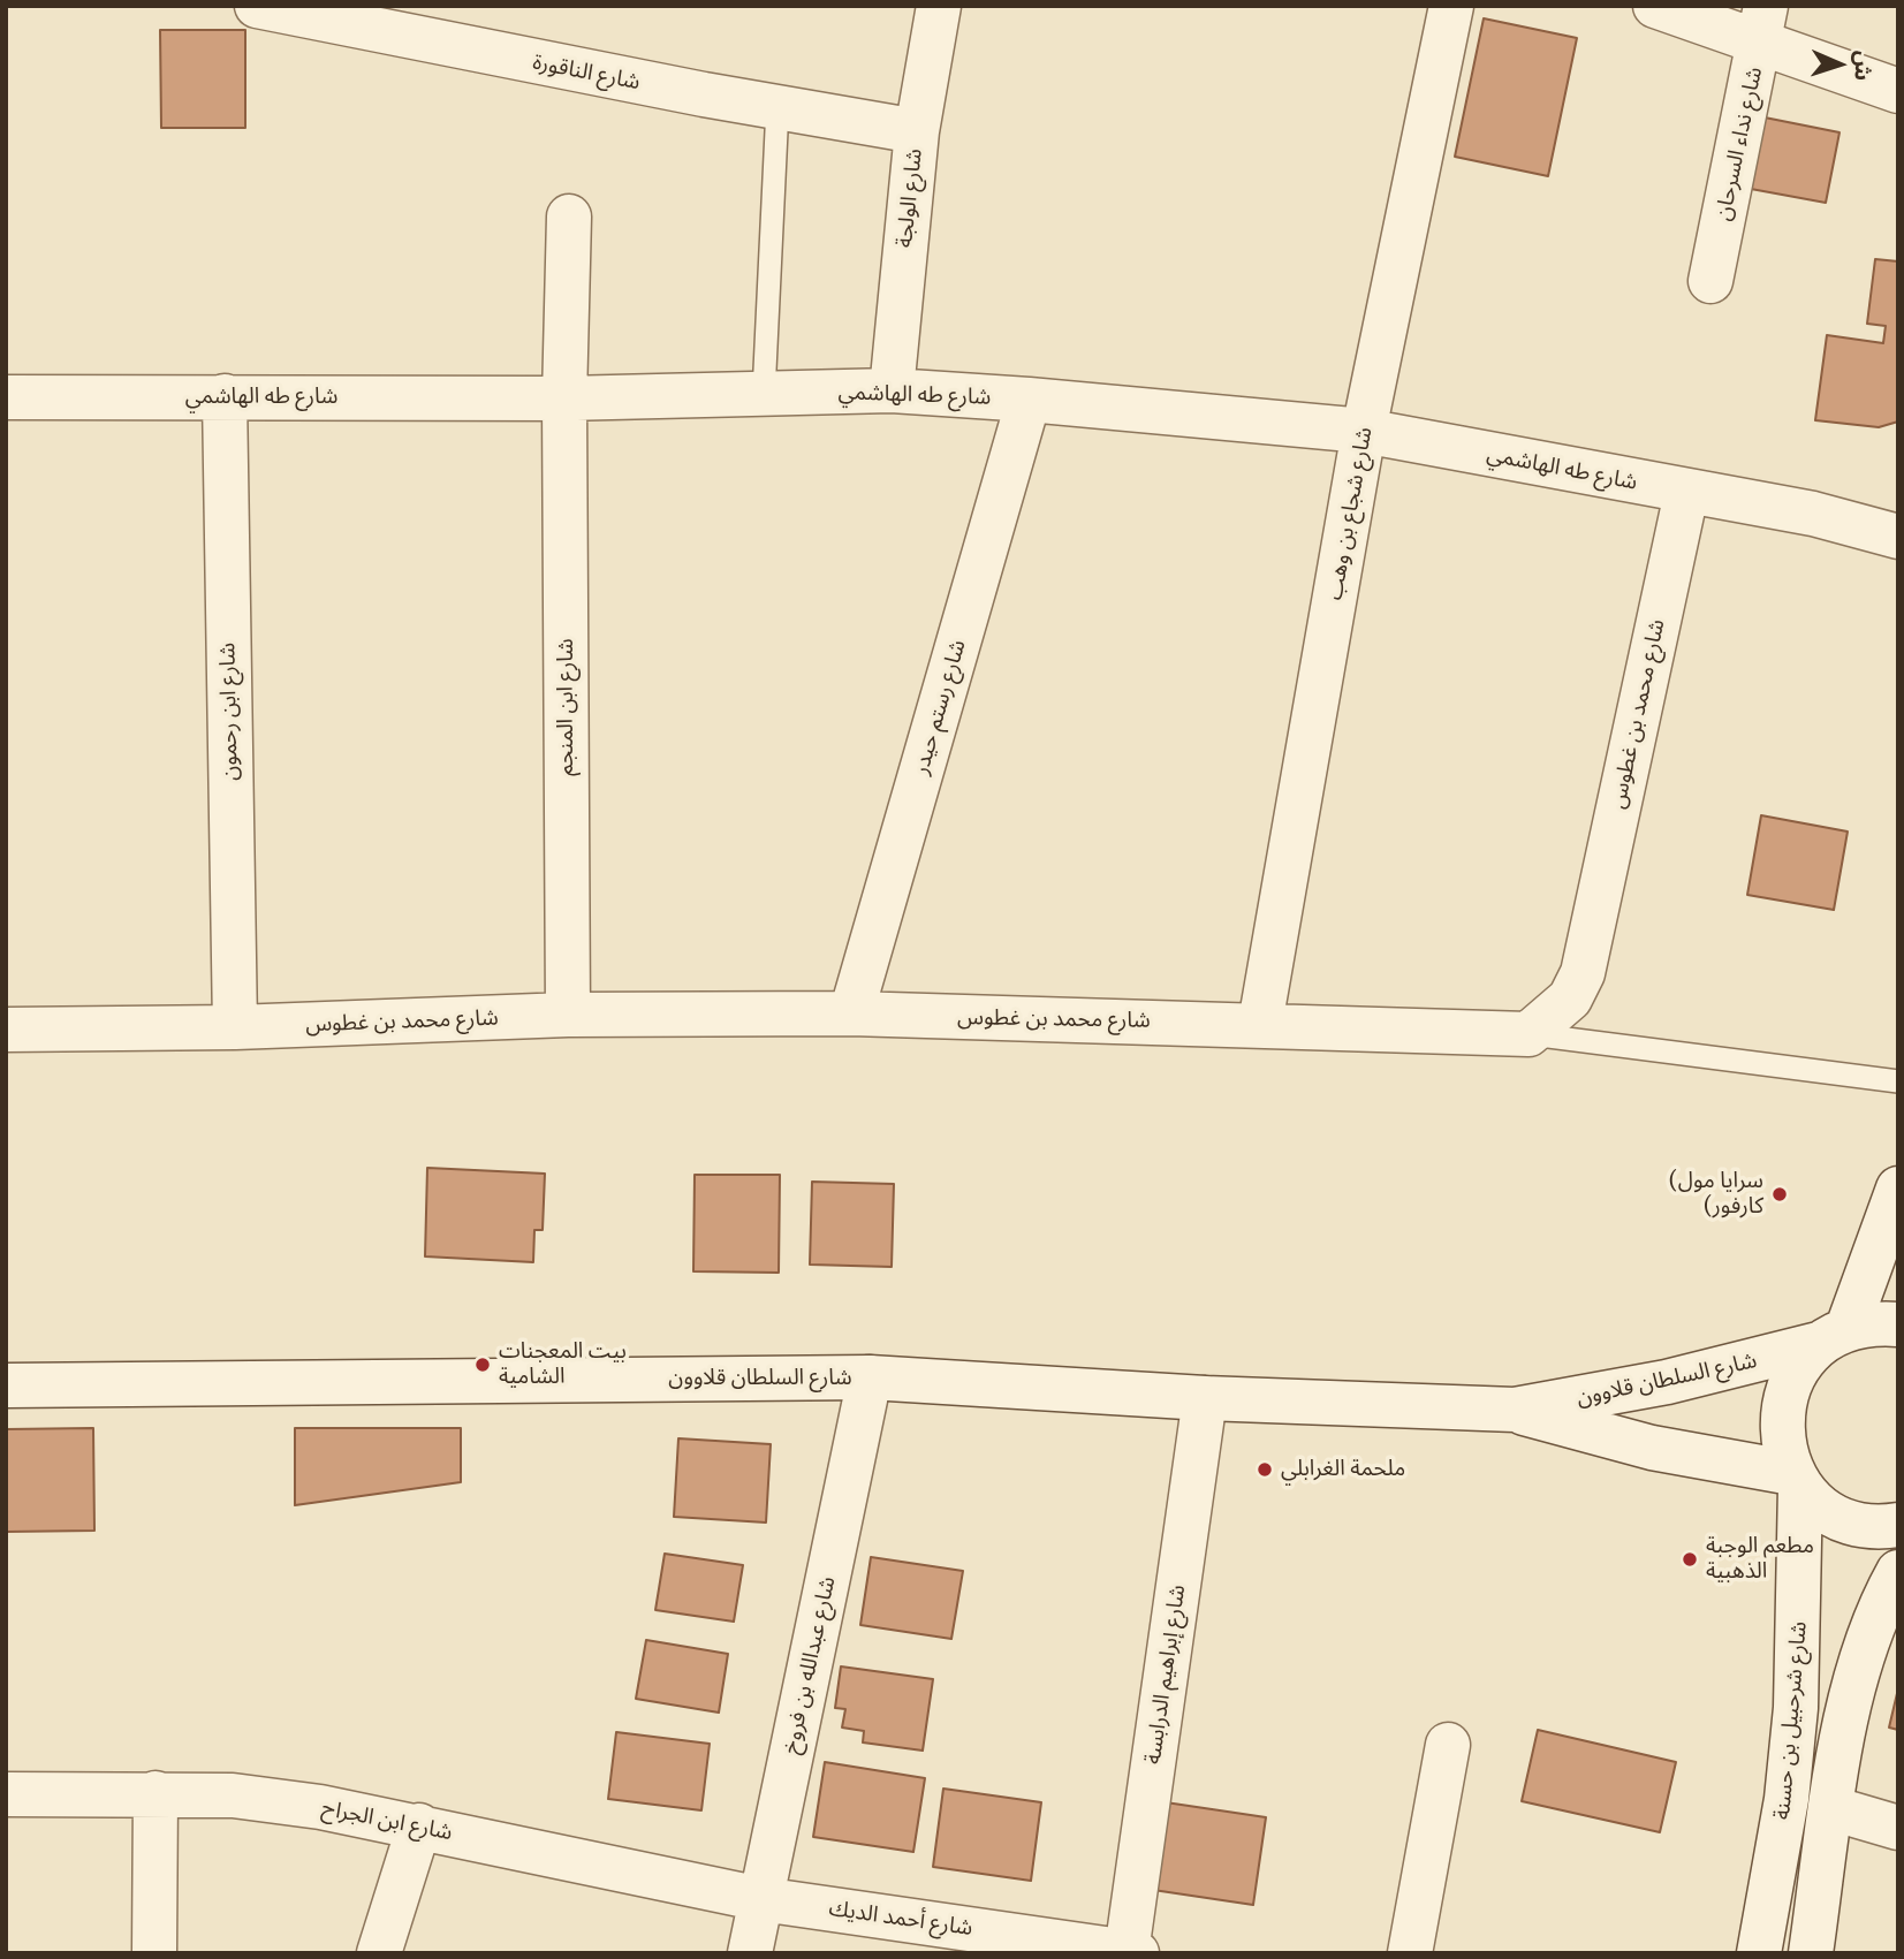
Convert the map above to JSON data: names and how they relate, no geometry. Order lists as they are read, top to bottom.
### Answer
{
  "streets": {
    "street": [
      "شارع الناقورة",
      "شارع نداء السرحان",
      "شارع الولجة",
      "شارع طه الهاشمي",
      "شارع شجاع بن وهب",
      "شارع ابن المنجم",
      "شارع رستم حيدر",
      "شارع ابن رحمون",
      "شارع محمد بن غطوس",
      "شارع السلطان قلاوون",
      "شارع عبدالله بن فروخ",
      "شارع إبراهيم الدرابسة",
      "شارع شرحبيل بن حسنة",
      "شارع ابن الجراح",
      "شارع أحمد الديك"
    ]
  },
  "crossings": [
    ["شارع الناقورة", "شارع الولجة"],
    ["شارع الولجة", "شارع طه الهاشمي"],
    ["شارع طه الهاشمي", "شارع شجاع بن وهب"],
    ["شارع طه الهاشمي", "شارع ابن المنجم"],
    ["شارع طه الهاشمي", "شارع رستم حيدر"],
    ["شارع طه الهاشمي", "شارع ابن رحمون"],
    ["شارع طه الهاشمي", "شارع محمد بن غطوس"],
    ["شارع شجاع بن وهب", "شارع محمد بن غطوس"],
    ["شارع ابن المنجم", "شارع محمد بن غطوس"],
    ["شارع رستم حيدر", "شارع محمد بن غطوس"],
    ["شارع ابن رحمون", "شارع محمد بن غطوس"],
    ["شارع السلطان قلاوون", "شارع عبدالله بن فروخ"],
    ["شارع السلطان قلاوون", "شارع إبراهيم الدرابسة"],
    ["شارع السلطان قلاوون", "شارع شرحبيل بن حسنة"],
    ["شارع عبدالله بن فروخ", "شارع ابن الجراح"],
    ["شارع عبدالله بن فروخ", "شارع أحمد الديك"],
    ["شارع إبراهيم الدرابسة", "شارع أحمد الديك"],
    ["شارع ابن الجراح", "شارع أحمد الديك"]
  ],
  "places": [
    "(سرايا مول (كارفور",
    "بيت المعجنات الشامية",
    "ملحمة الغرابلي",
    "مطعم الوجبة الذهبية"
  ],
  "north": "right"
}
